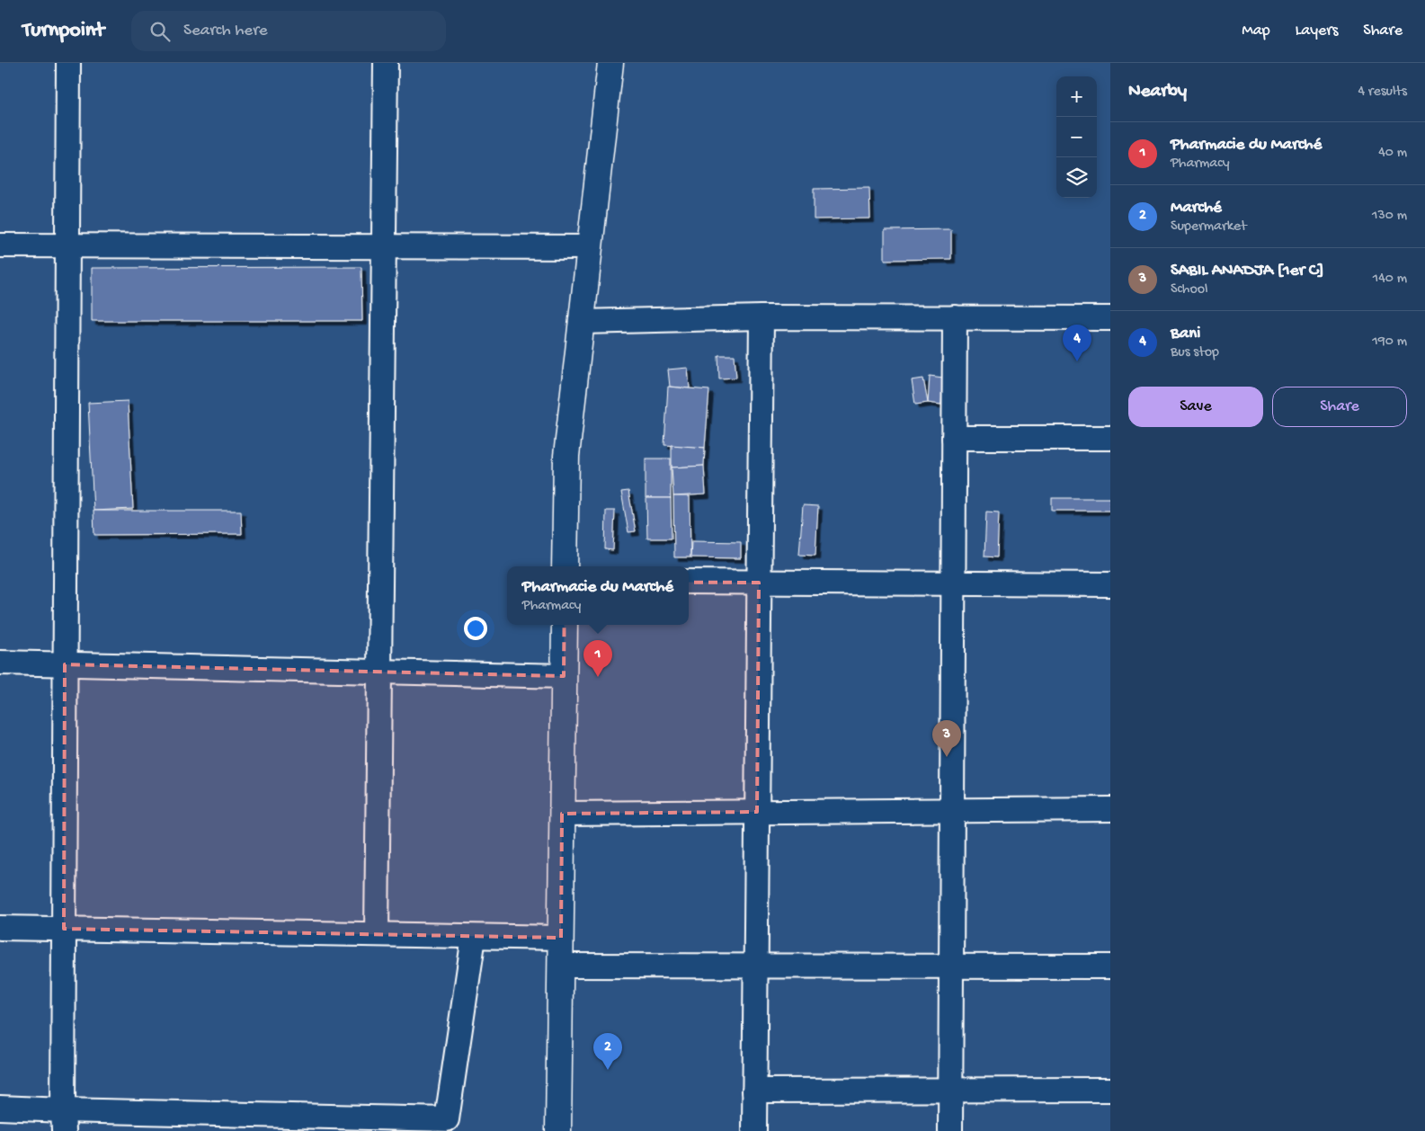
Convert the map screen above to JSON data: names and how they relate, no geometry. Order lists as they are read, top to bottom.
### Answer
{
  "page": {
    "header": "Turnpoint",
    "search": "Search here",
    "nav": ["Map", "Layers", "Share"],
    "heading": ["Nearby", "4 results"],
    "map_buttons": ["+", "−"],
    "list": [
      {
        "mark": "1",
        "name": "Pharmacie du Marché",
        "note": "Pharmacy",
        "value": "40 m"
      },
      {
        "mark": "2",
        "name": "Marché",
        "note": "Supermarket",
        "value": "130 m"
      },
      {
        "mark": "3",
        "name": "SABIL ANADJA [1er C]",
        "note": "School",
        "value": "140 m"
      },
      {
        "mark": "4",
        "name": "Bani",
        "note": "Bus stop",
        "value": "190 m"
      }
    ],
    "pins": [
      "4",
      "1",
      "3",
      "2"
    ],
    "buttons": ["Save", "Share"],
    "popup": ["Pharmacie du Marché", "Pharmacy"]
  }
}
